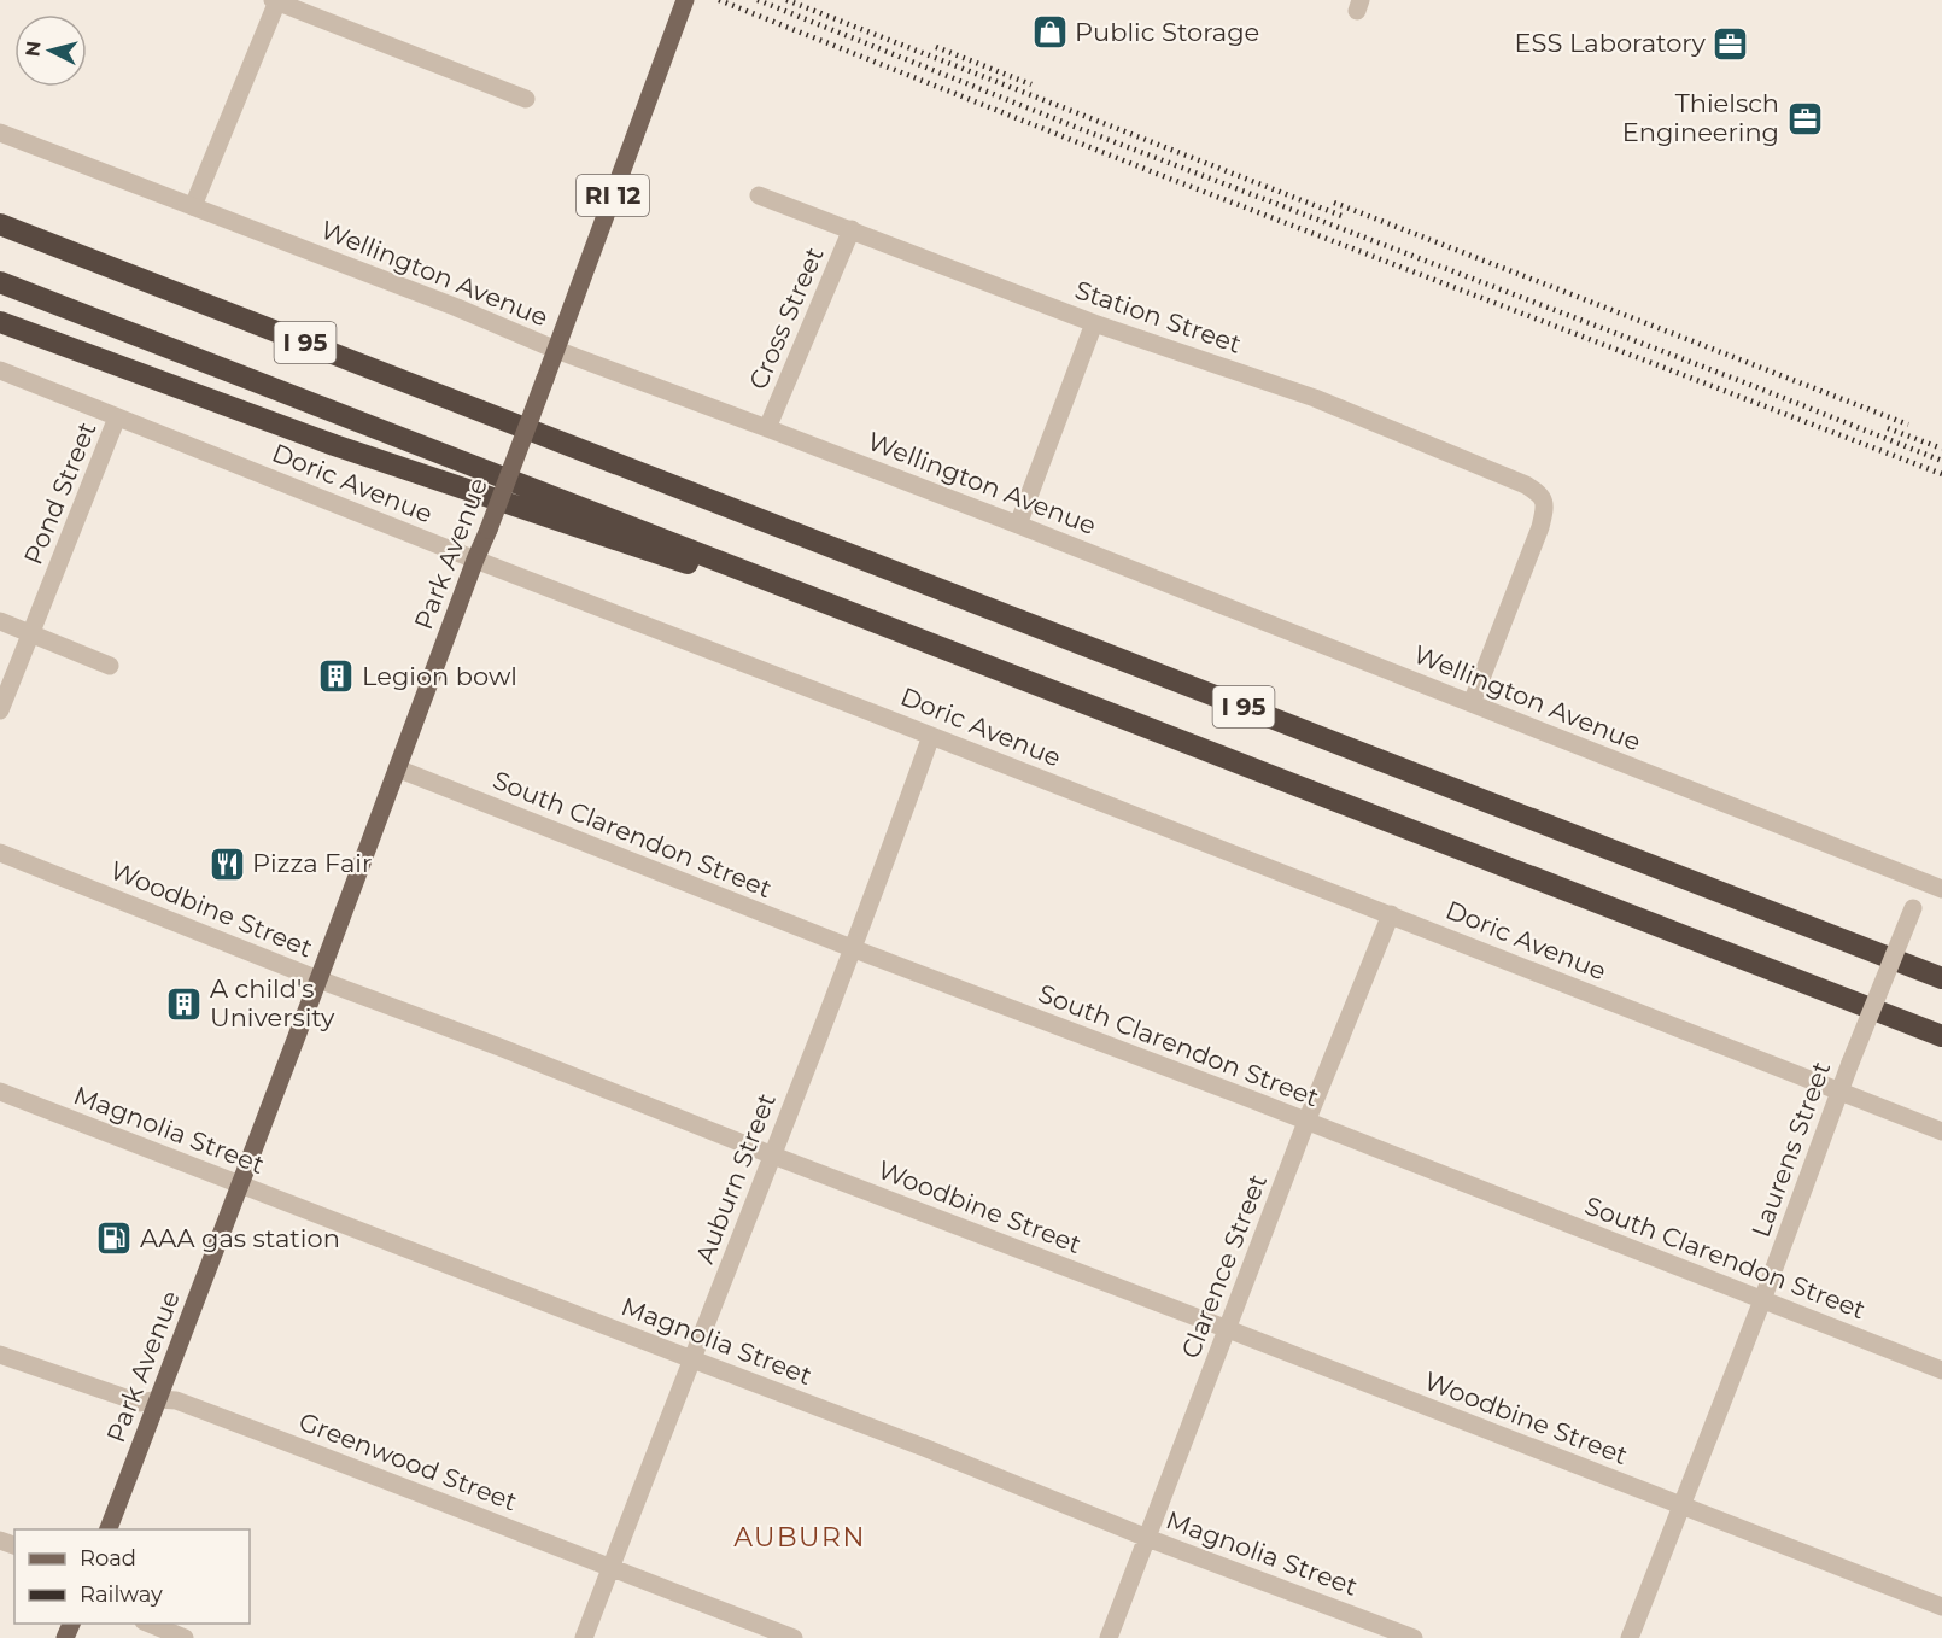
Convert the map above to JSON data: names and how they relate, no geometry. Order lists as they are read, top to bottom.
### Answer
{
  "streets": {
    "highway": ["I 95"],
    "main road": ["RI 12", "Park Avenue"],
    "street": [
      "Wellington Avenue",
      "Station Street",
      "Cross Street",
      "Doric Avenue",
      "Pond Street",
      "South Clarendon Street",
      "Woodbine Street",
      "Magnolia Street",
      "Laurens Street",
      "Auburn Street",
      "Clarence Street",
      "Greenwood Street"
    ]
  },
  "crossings": [
    ["Wellington Avenue", "Station Street"],
    ["Wellington Avenue", "Cross Street"],
    ["Wellington Avenue", "Park Avenue"],
    ["Wellington Avenue", "Laurens Street"],
    ["Station Street", "Cross Street"],
    ["Doric Avenue", "Pond Street"],
    ["Doric Avenue", "Park Avenue"],
    ["Doric Avenue", "Laurens Street"],
    ["Doric Avenue", "Auburn Street"],
    ["Doric Avenue", "Clarence Street"],
    ["Park Avenue", "South Clarendon Street"],
    ["Park Avenue", "Woodbine Street"],
    ["Park Avenue", "Magnolia Street"],
    ["Park Avenue", "Greenwood Street"],
    ["South Clarendon Street", "Laurens Street"],
    ["South Clarendon Street", "Auburn Street"],
    ["South Clarendon Street", "Clarence Street"],
    ["Woodbine Street", "Laurens Street"],
    ["Woodbine Street", "Auburn Street"],
    ["Woodbine Street", "Clarence Street"],
    ["Magnolia Street", "Auburn Street"],
    ["Magnolia Street", "Clarence Street"],
    ["Auburn Street", "Greenwood Street"]
  ],
  "districts": ["AUBURN"],
  "places": {
    "shop": ["Public Storage"],
    "office": ["ESS Laboratory", "Thielsch Engineering"],
    "building": ["Legion bowl", "A child's University"],
    "restaurant": ["Pizza Fair"],
    "fuel station": ["AAA gas station"]
  },
  "legend": ["Road", "Railway"],
  "north": "left"
}
